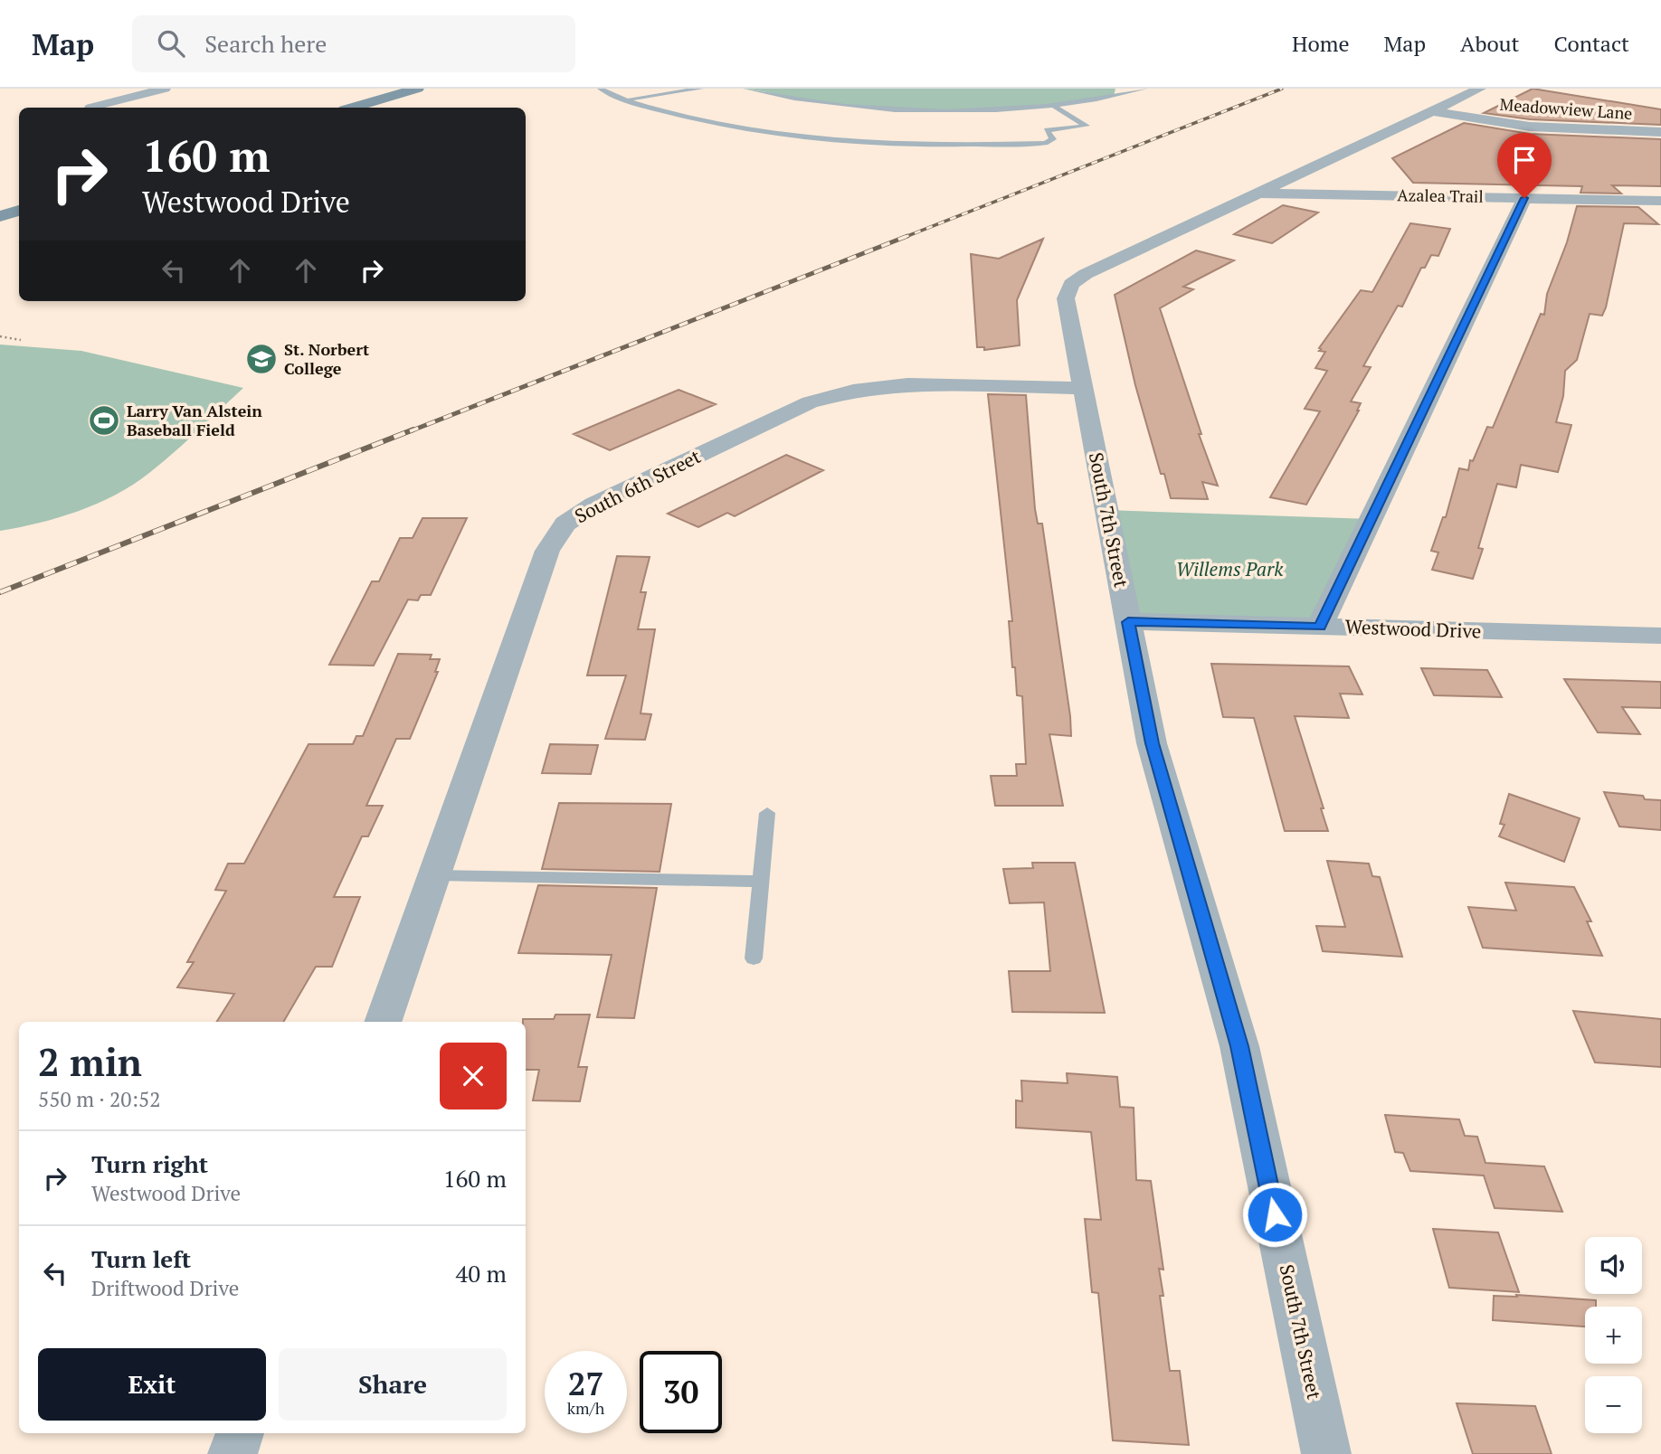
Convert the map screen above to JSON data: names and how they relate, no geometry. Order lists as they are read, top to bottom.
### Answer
{
  "streets": {
    "street": [
      "Meadowview Lane",
      "Azalea Trail",
      "South 6th Street",
      "South 7th Street",
      "Westwood Drive"
    ]
  },
  "crossings": [
    ["Meadowview Lane", "South 7th Street"],
    ["Azalea Trail", "South 7th Street"],
    ["South 6th Street", "South 7th Street"],
    ["South 7th Street", "Westwood Drive"]
  ],
  "parks": ["Willems Park"],
  "places": {
    "school or university": ["St. Norbert College"],
    "sports": ["Larry Van Alstein Baseball Field"]
  },
  "page": {
    "header": "Map",
    "search": "Search here",
    "nav": [
      "Home",
      "Map",
      "About",
      "Contact"
    ],
    "turn": ["160 m", "Westwood Drive"],
    "heading": ["2 min", "550 m · 20:52"],
    "list": [
      {
        "name": "Turn right",
        "note": "Westwood Drive",
        "value": "160 m"
      },
      {
        "name": "Turn left",
        "note": "Driftwood Drive",
        "value": "40 m"
      }
    ],
    "map_buttons": ["+", "−"],
    "buttons": ["Exit", "Share"],
    "speed": "27 km/h",
    "limit": "30"
  }
}
